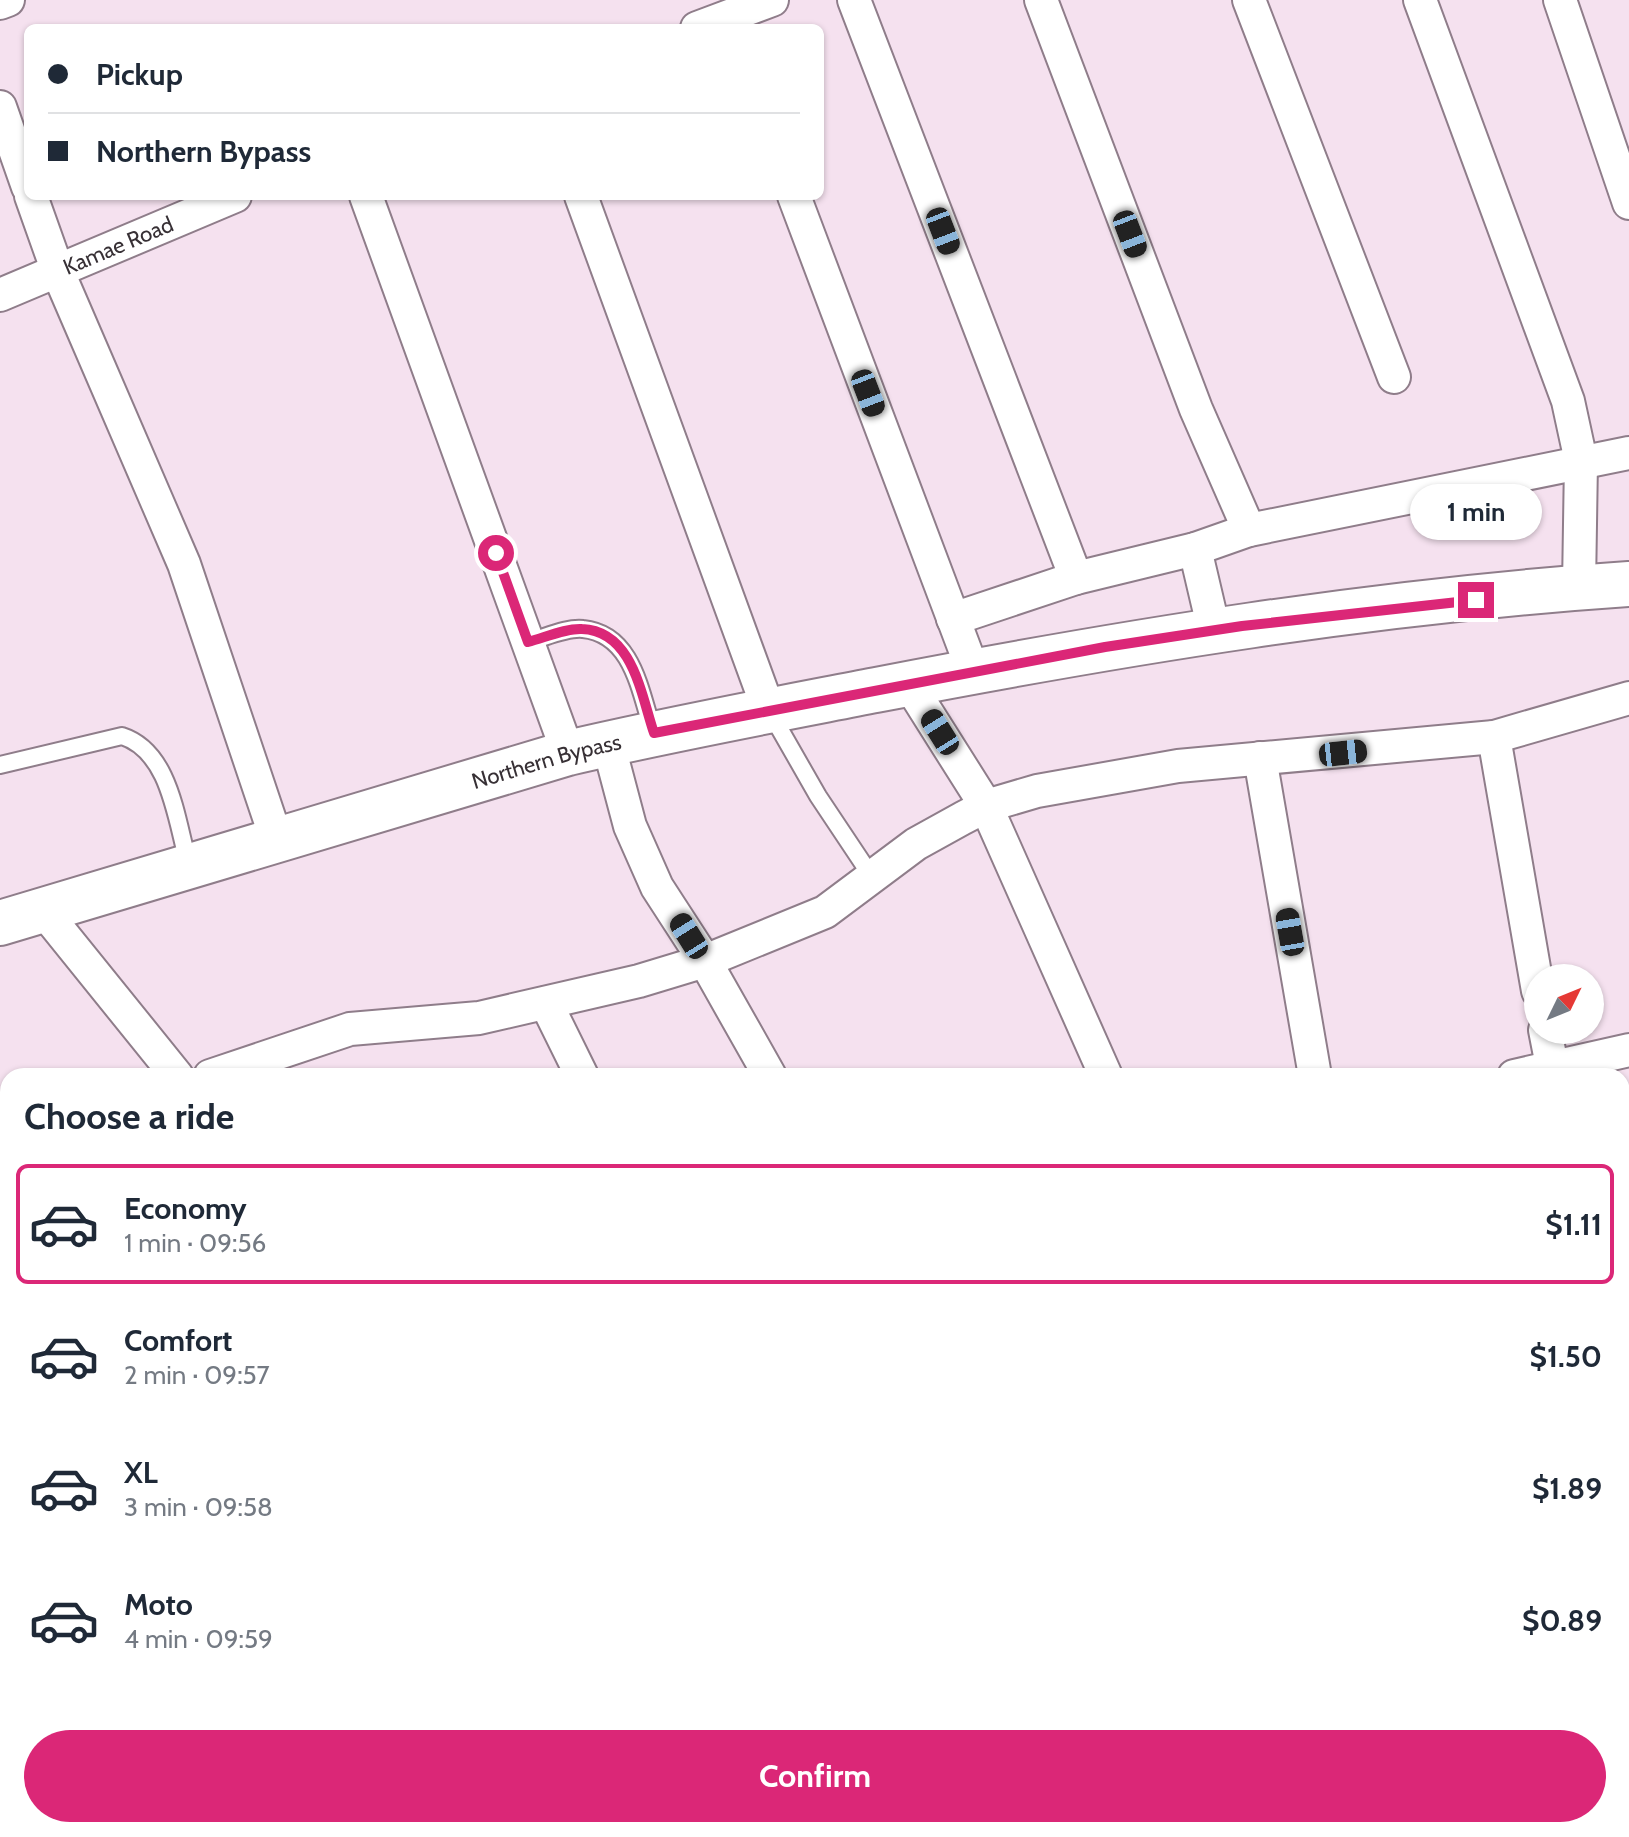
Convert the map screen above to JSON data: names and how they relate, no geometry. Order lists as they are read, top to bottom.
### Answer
{
  "streets": {
    "main road": ["Northern Bypass"],
    "street": ["Kamae Road"]
  },
  "north": "top right",
  "page": {
    "banner": ["Pickup", "Northern Bypass"],
    "bubble": "1 min",
    "heading": "Choose a ride",
    "list": [
      {
        "name": "Economy",
        "note": "1 min · 09:56",
        "value": "$1.11"
      },
      {
        "name": "Comfort",
        "note": "2 min · 09:57",
        "value": "$1.50"
      },
      {
        "name": "XL",
        "note": "3 min · 09:58",
        "value": "$1.89"
      },
      {
        "name": "Moto",
        "note": "4 min · 09:59",
        "value": "$0.89"
      }
    ],
    "buttons": "Confirm"
  }
}
